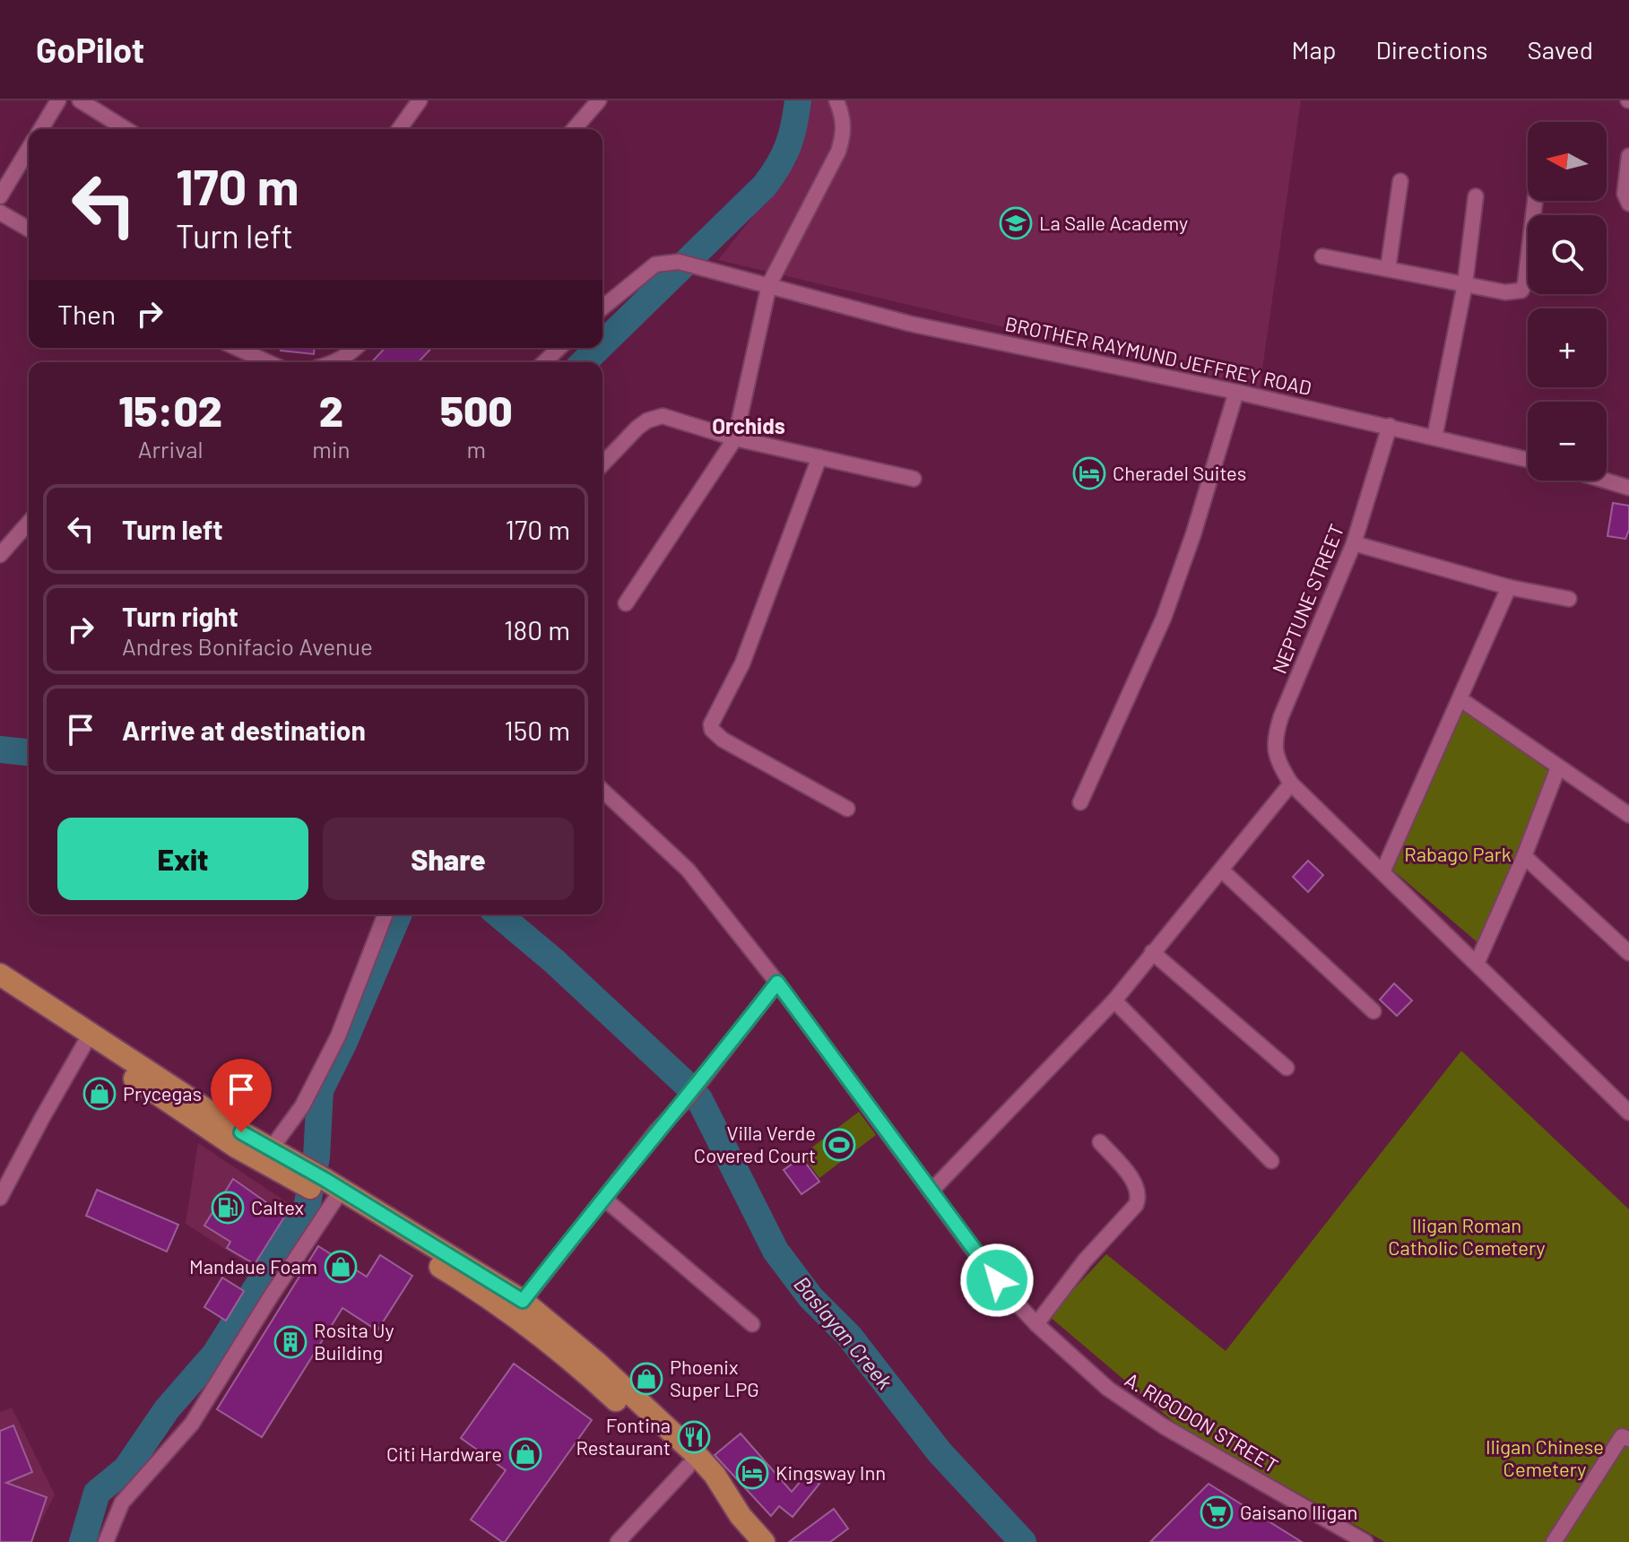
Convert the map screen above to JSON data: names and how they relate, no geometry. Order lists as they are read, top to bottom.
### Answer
{
  "streets": {
    "street": ["BROTHER RAYMUND JEFFREY ROAD", "NEPTUNE STREET", "A. RIGODON STREET"]
  },
  "crossings": [
    ["BROTHER RAYMUND JEFFREY ROAD", "NEPTUNE STREET"]
  ],
  "districts": ["Orchids"],
  "water": ["Baslayan Creek"],
  "parks": ["Rabago Park", "Iligan Roman Catholic Cemetery", "Iligan Chinese Cemetery"],
  "places": {
    "school or university": ["La Salle Academy"],
    "hotel": ["Cheradel Suites", "Kingsway Inn"],
    "shop": [
      "Prycegas",
      "Mandaue Foam",
      "Phoenix Super LPG",
      "Citi Hardware"
    ],
    "sports": ["Villa Verde Covered Court"],
    "fuel station": ["Caltex"],
    "building": ["Rosita Uy Building"],
    "restaurant": ["Fontina Restaurant"],
    "supermarket": ["Gaisano Iligan"]
  },
  "north": "left",
  "page": {
    "header": "GoPilot",
    "nav": ["Map", "Directions", "Saved"],
    "map_buttons": ["+", "−"],
    "turn": ["170 m", "Turn left"],
    "then": "Then",
    "eta": [
      "15:02",
      "Arrival",
      "2",
      "min",
      "500",
      "m"
    ],
    "list": [
      {
        "name": "Turn left",
        "value": "170 m"
      },
      {
        "name": "Turn right",
        "note": "Andres Bonifacio Avenue",
        "value": "180 m"
      },
      {
        "name": "Arrive at destination",
        "value": "150 m"
      }
    ],
    "buttons": ["Exit", "Share"]
  }
}
